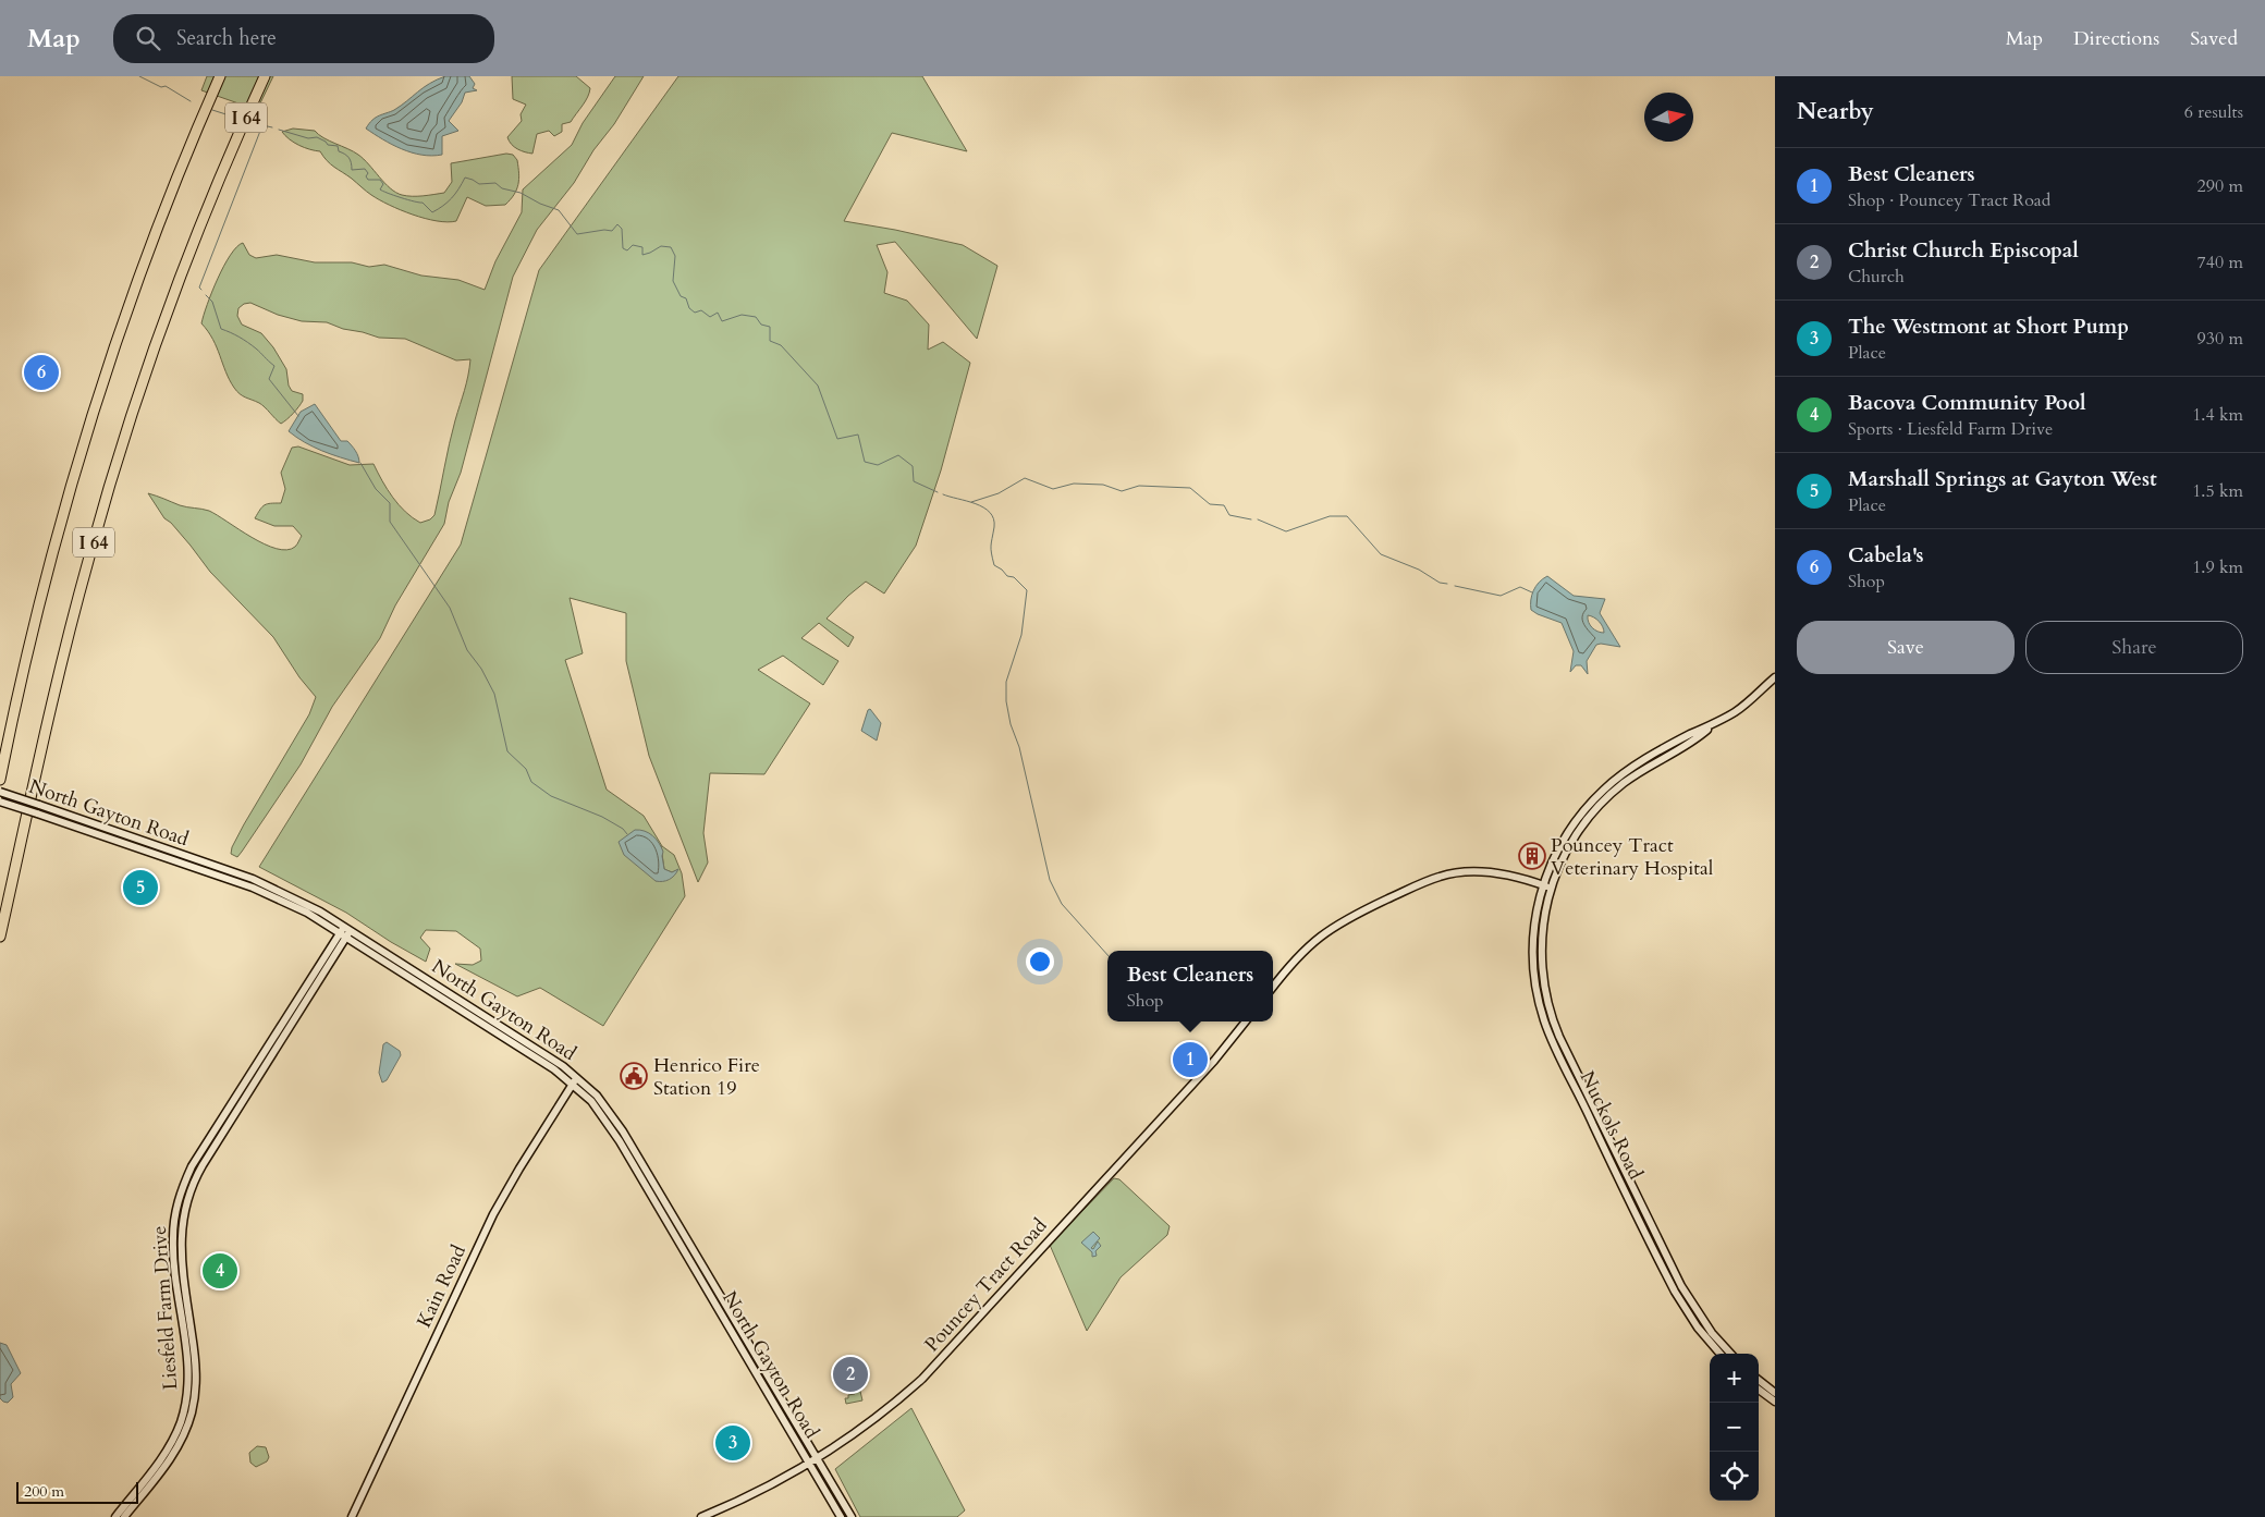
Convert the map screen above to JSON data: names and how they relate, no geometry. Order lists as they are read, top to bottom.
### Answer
{
  "streets": {
    "highway": ["I 64"],
    "main road": [
      "North Gayton Road",
      "Nuckols Road",
      "Pouncey Tract Road",
      "Kain Road",
      "Liesfeld Farm Drive"
    ]
  },
  "crossings": [
    ["North Gayton Road", "Pouncey Tract Road"],
    ["North Gayton Road", "Kain Road"],
    ["North Gayton Road", "Liesfeld Farm Drive"]
  ],
  "places": {
    "building": ["Pouncey Tract Veterinary Hospital"],
    "public building": ["Henrico Fire Station 19"]
  },
  "scale_bar": "200 m",
  "north": "right",
  "page": {
    "header": "Map",
    "search": "Search here",
    "nav": ["Map", "Directions", "Saved"],
    "heading": ["Nearby", "6 results"],
    "list": [
      {
        "mark": "1",
        "name": "Best Cleaners",
        "note": "Shop · Pouncey Tract Road",
        "value": "290 m"
      },
      {
        "mark": "2",
        "name": "Christ Church Episcopal",
        "note": "Church",
        "value": "740 m"
      },
      {
        "mark": "3",
        "name": "The Westmont at Short Pump",
        "note": "Place",
        "value": "930 m"
      },
      {
        "mark": "4",
        "name": "Bacova Community Pool",
        "note": "Sports · Liesfeld Farm Drive",
        "value": "1.4 km"
      },
      {
        "mark": "5",
        "name": "Marshall Springs at Gayton West",
        "note": "Place",
        "value": "1.5 km"
      },
      {
        "mark": "6",
        "name": "Cabela's",
        "note": "Shop",
        "value": "1.9 km"
      }
    ],
    "pins": [
      "6",
      "5",
      "1",
      "4",
      "2",
      "3"
    ],
    "buttons": ["Save", "Share"],
    "popup": ["Best Cleaners", "Shop"],
    "map_buttons": ["+", "−"],
    "scale": "200 m"
  }
}
